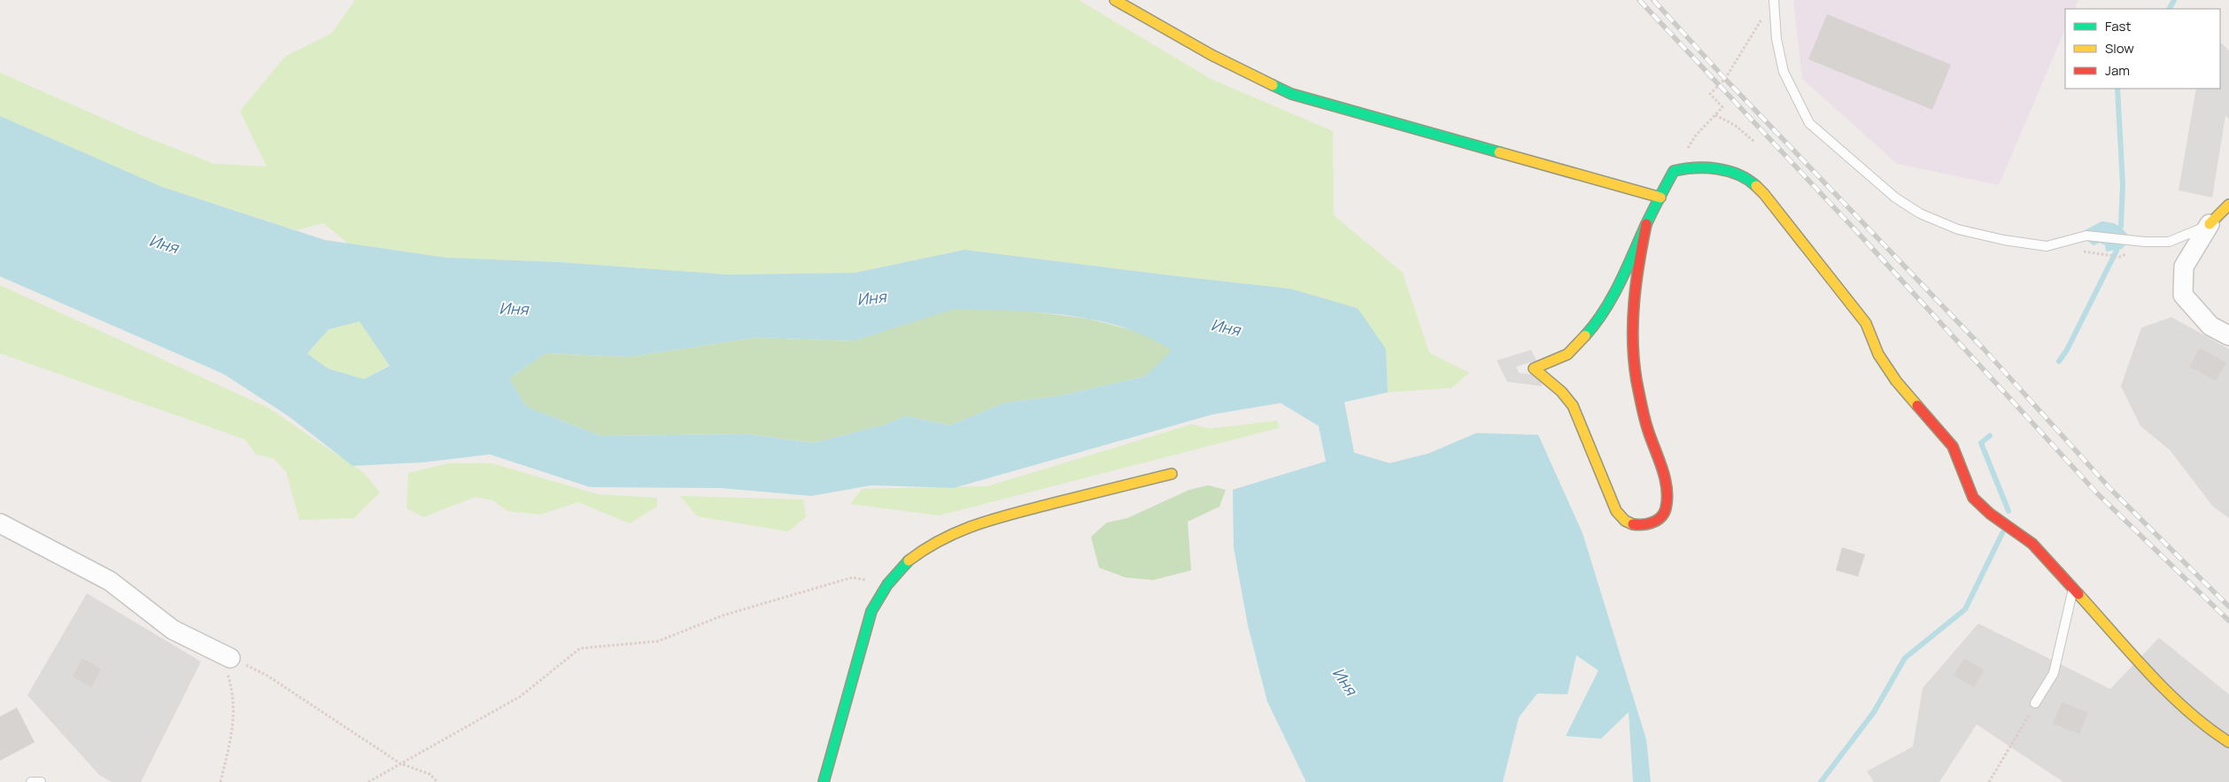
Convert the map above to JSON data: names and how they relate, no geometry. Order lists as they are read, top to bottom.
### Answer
{
  "water": ["Иня"],
  "legend": ["Fast", "Slow", "Jam"]
}
